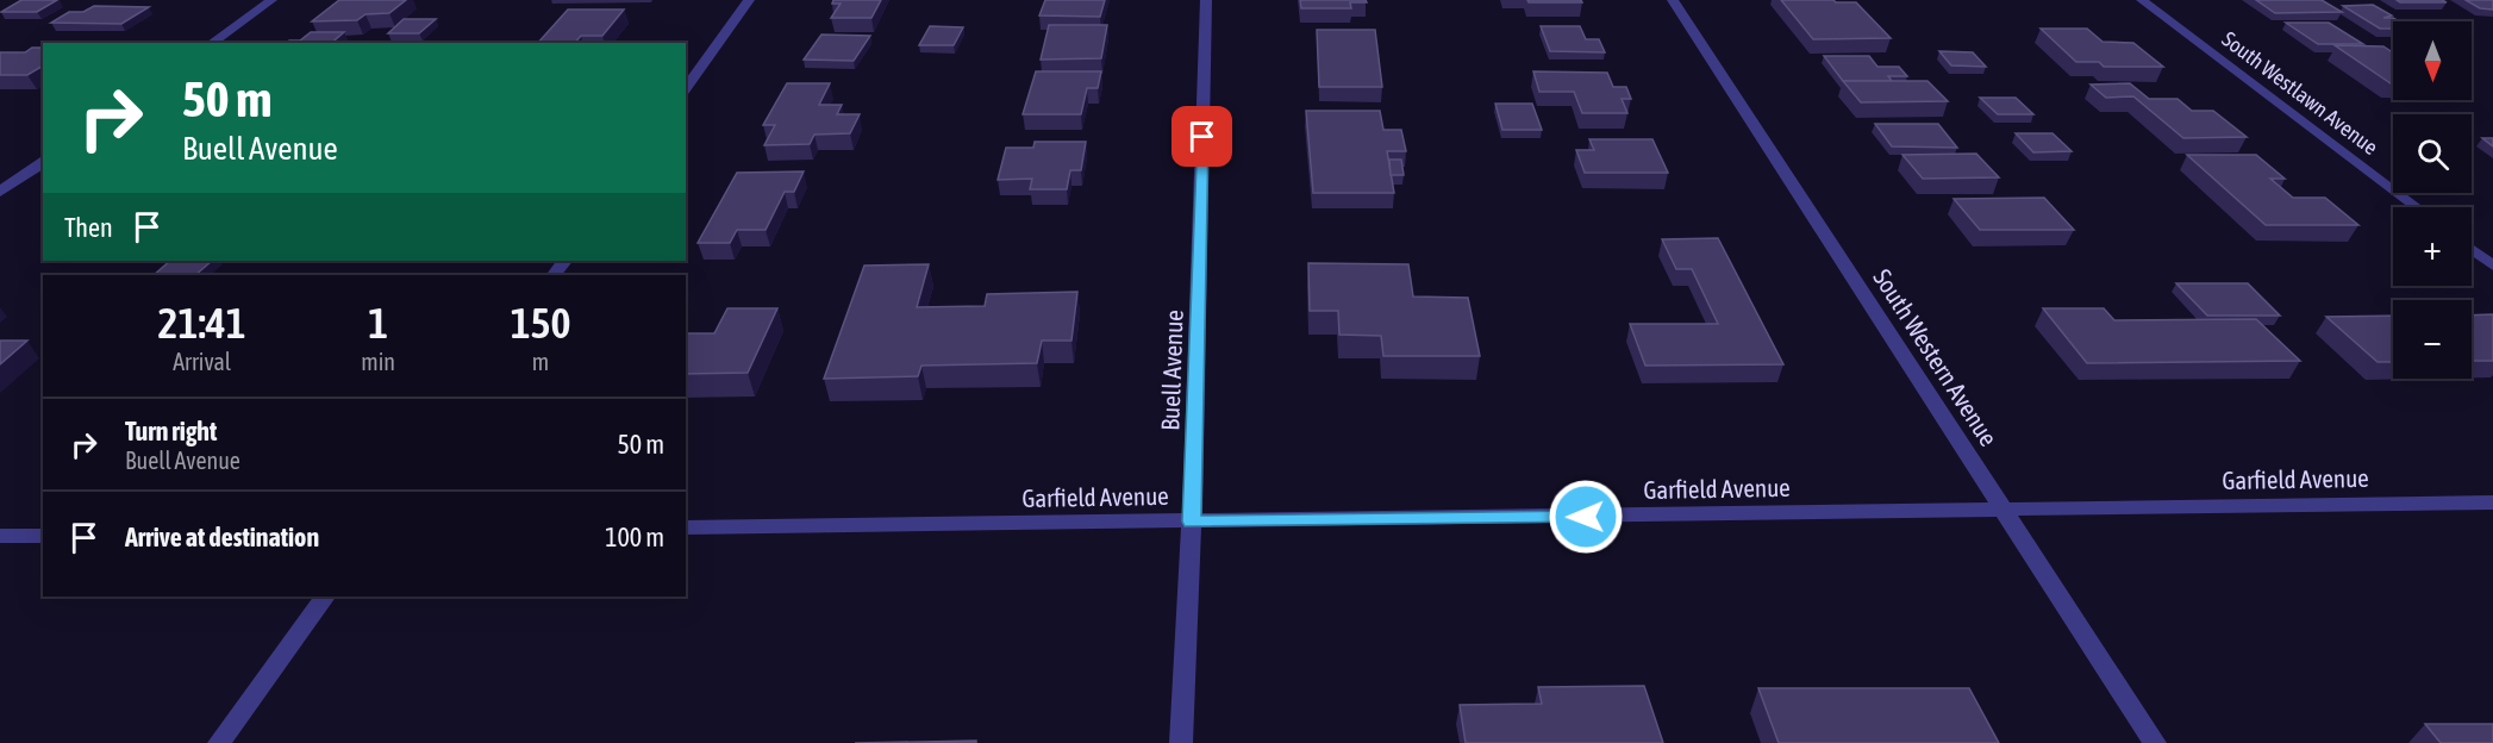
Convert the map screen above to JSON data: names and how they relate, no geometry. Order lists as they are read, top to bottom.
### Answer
{
  "streets": {
    "street": [
      "South Westlawn Avenue",
      "South Western Avenue",
      "Buell Avenue",
      "Garfield Avenue"
    ]
  },
  "crossings": [
    ["South Western Avenue", "Garfield Avenue"],
    ["Buell Avenue", "Garfield Avenue"]
  ],
  "north": "bottom",
  "page": {
    "map_buttons": ["+", "−"],
    "turn": ["50 m", "Buell Avenue"],
    "then": "Then",
    "eta": [
      "21:41",
      "Arrival",
      "1",
      "min",
      "150",
      "m"
    ],
    "list": [
      {
        "name": "Turn right",
        "note": "Buell Avenue",
        "value": "50 m"
      },
      {
        "name": "Arrive at destination",
        "value": "100 m"
      }
    ]
  }
}
